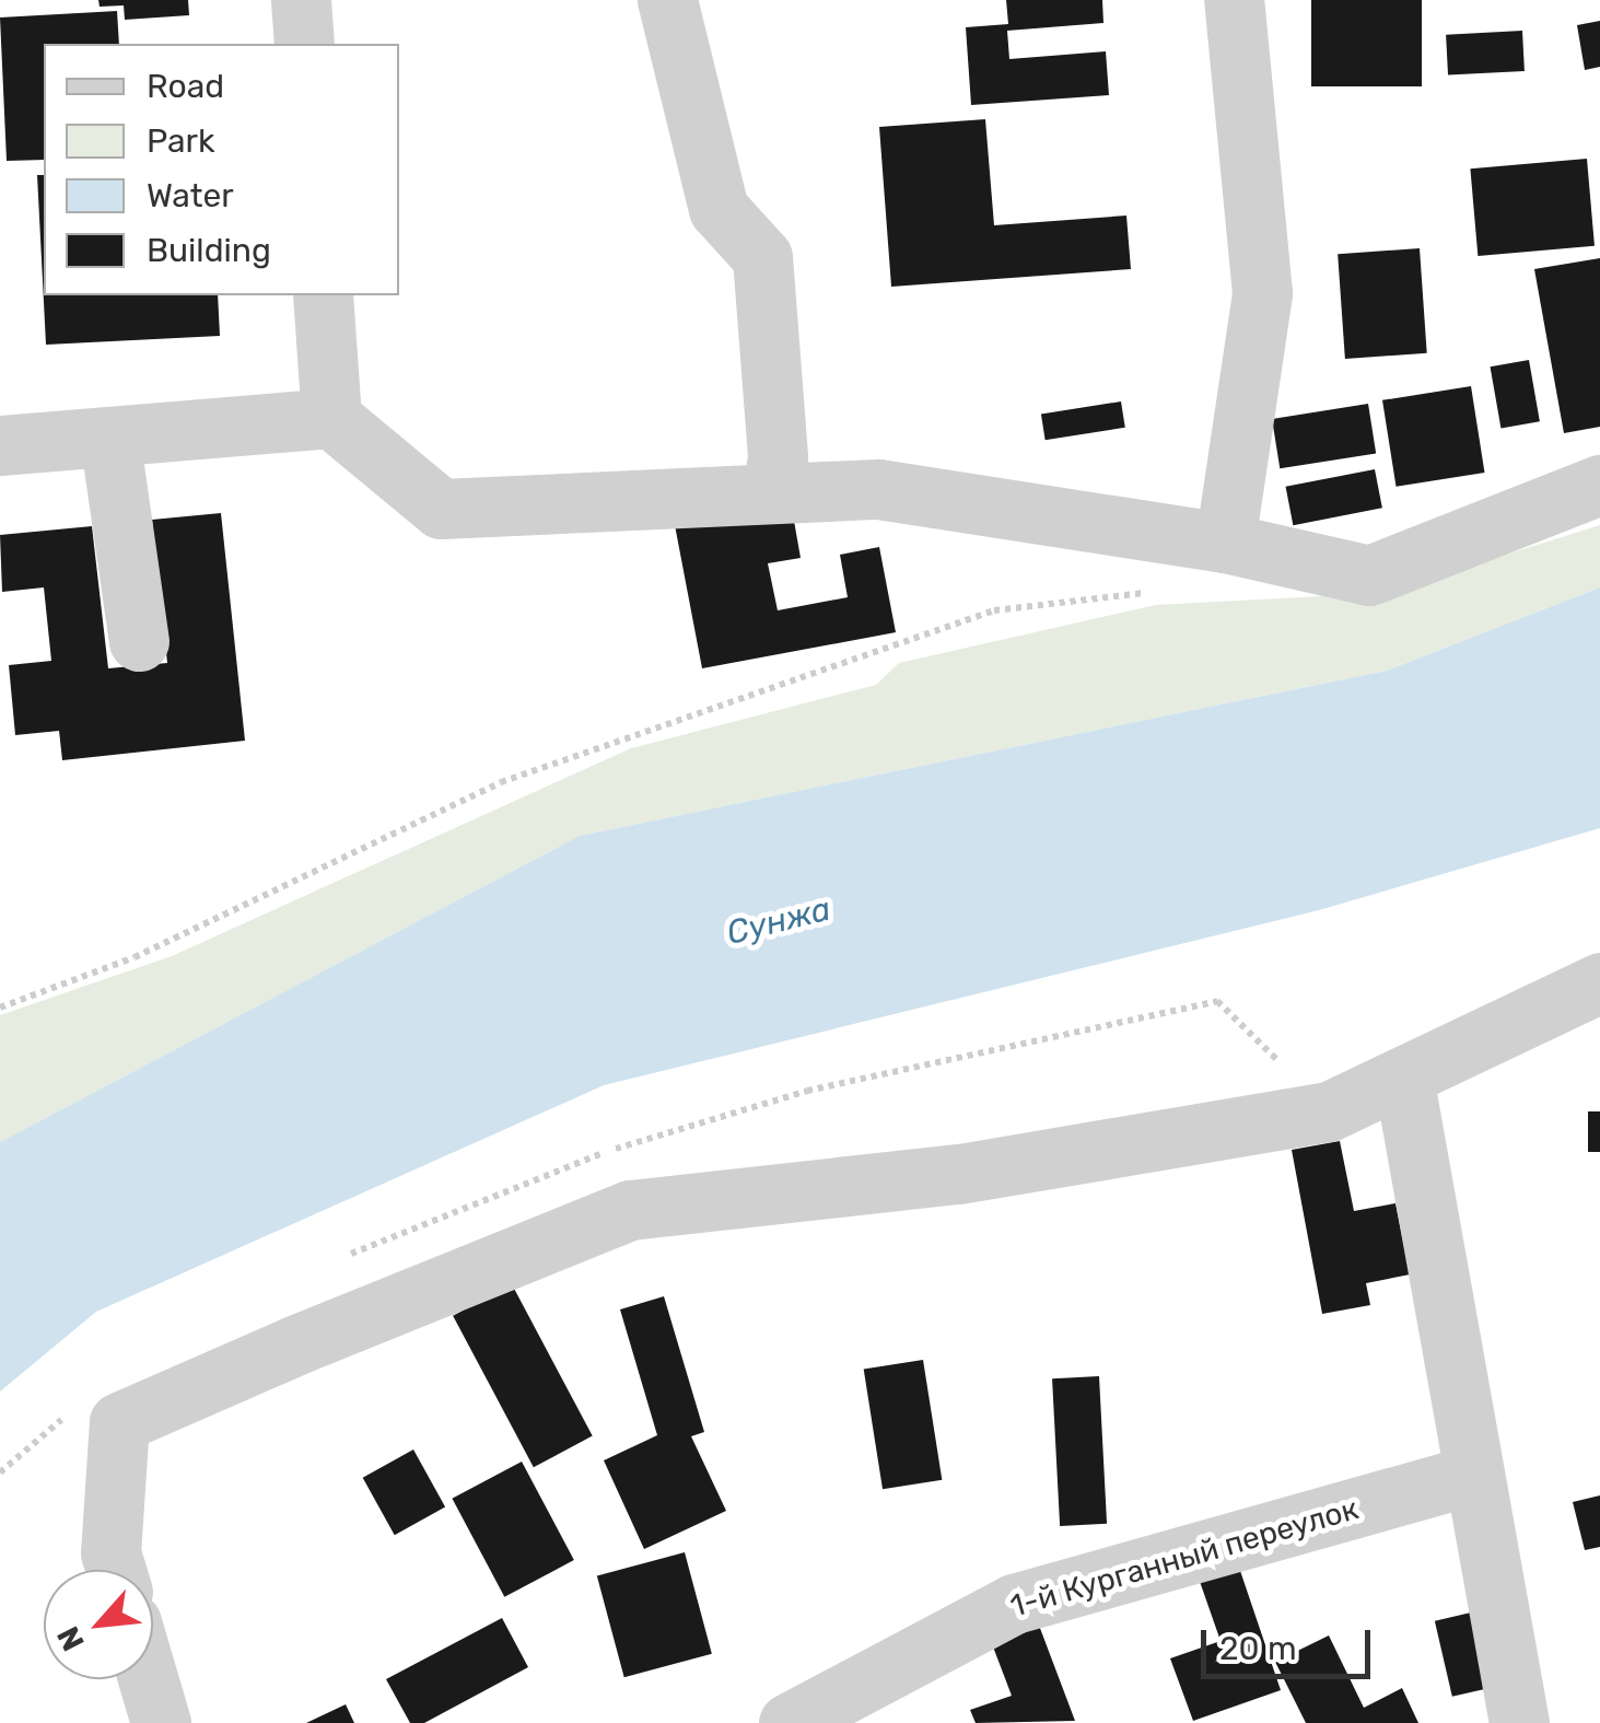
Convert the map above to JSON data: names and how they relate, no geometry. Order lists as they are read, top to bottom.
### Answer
{
  "streets": {
    "street": ["1-й Курганный переулок"]
  },
  "water": ["Сунжа"],
  "legend": [
    "Road",
    "Park",
    "Water",
    "Building"
  ],
  "scale_bar": "20 m",
  "north": "bottom left"
}
